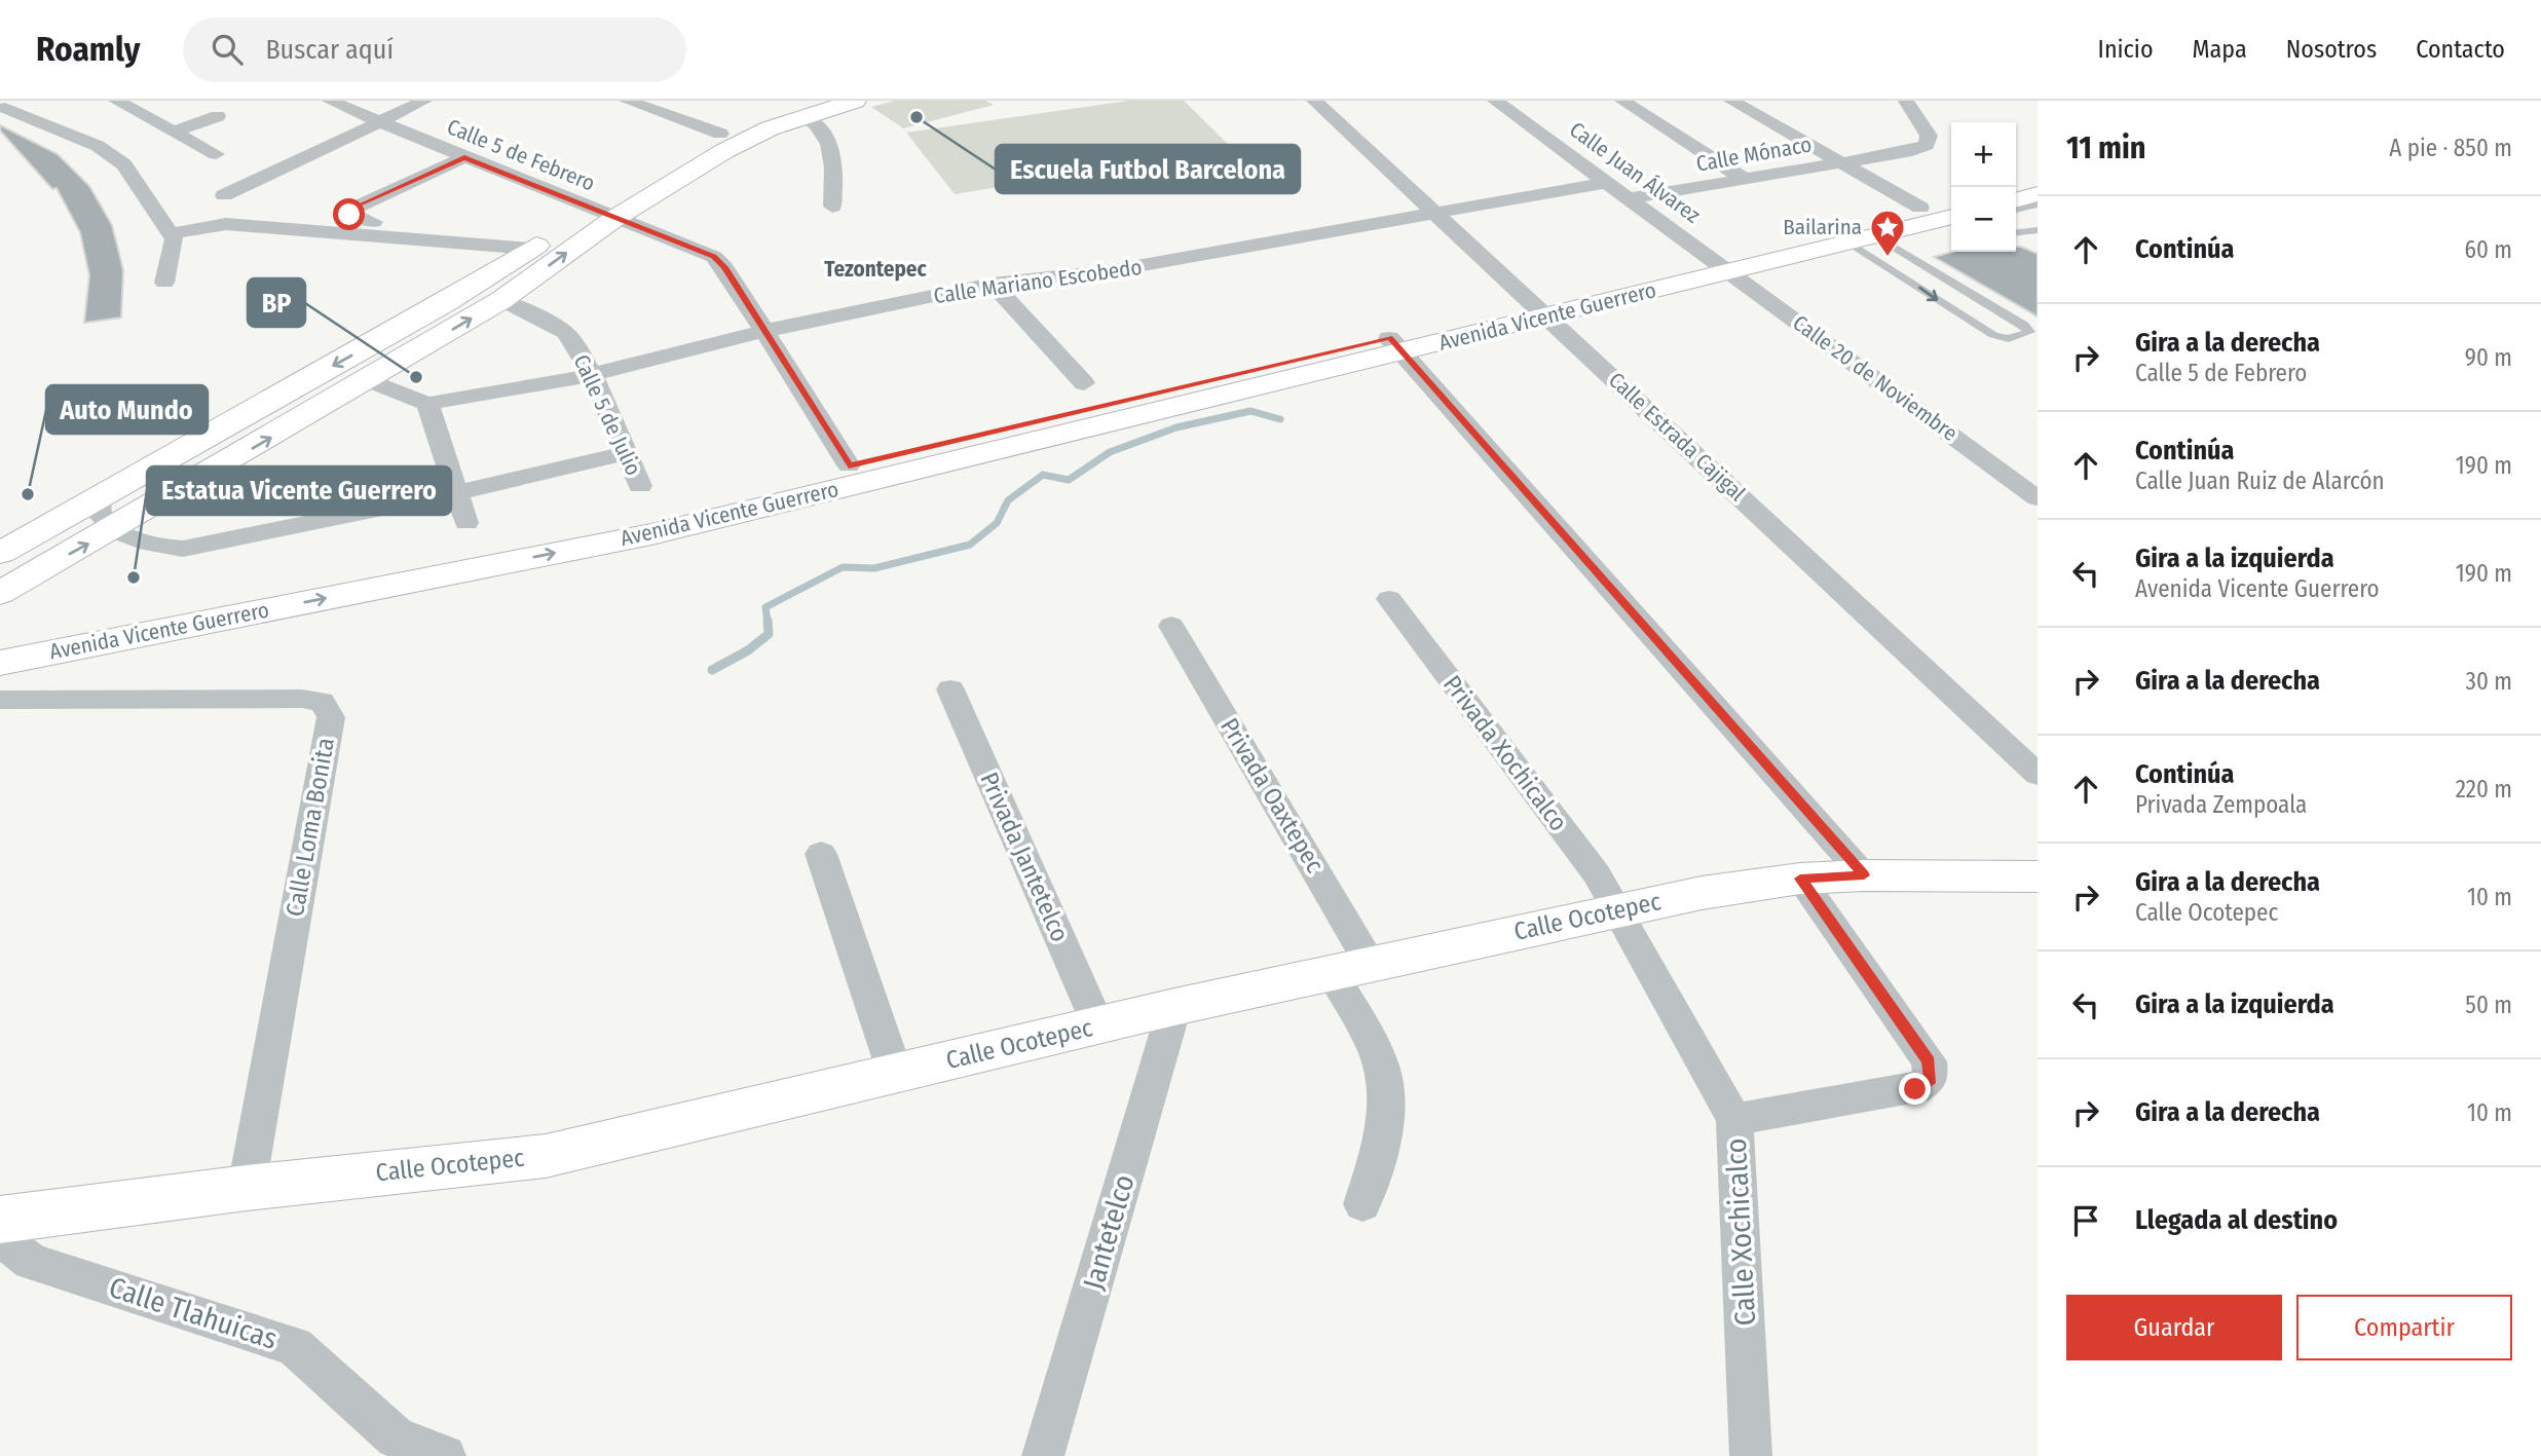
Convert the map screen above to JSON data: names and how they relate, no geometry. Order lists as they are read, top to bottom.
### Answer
{
  "streets": {
    "main road": ["Avenida Vicente Guerrero", "Calle Ocotepec"],
    "street": [
      "Calle Mónaco",
      "Calle 5 de Febrero",
      "Calle Juan Álvarez",
      "Calle Mariano Escobedo",
      "Calle 20 de Noviembre",
      "Calle 5 de Julio",
      "Calle Estrada Cajigal",
      "Privada Xochicalco",
      "Privada Oaxtepec",
      "Calle Loma Bonita",
      "Privada Jantetelco",
      "Jantetelco",
      "Calle Xochicalco",
      "Calle Tlahuicas"
    ]
  },
  "crossings": [
    ["Calle Mónaco", "Calle Juan Álvarez"],
    ["Calle 5 de Febrero", "Calle Mariano Escobedo"],
    ["Calle 5 de Febrero", "Avenida Vicente Guerrero"],
    ["Calle Juan Álvarez", "Calle Mariano Escobedo"],
    ["Calle Juan Álvarez", "Avenida Vicente Guerrero"],
    ["Calle Juan Álvarez", "Calle 20 de Noviembre"],
    ["Calle Mariano Escobedo", "Calle 5 de Julio"],
    ["Calle Mariano Escobedo", "Calle Estrada Cajigal"],
    ["Avenida Vicente Guerrero", "Calle 20 de Noviembre"],
    ["Avenida Vicente Guerrero", "Calle Estrada Cajigal"],
    ["Privada Xochicalco", "Calle Ocotepec"],
    ["Privada Xochicalco", "Calle Xochicalco"],
    ["Privada Oaxtepec", "Calle Ocotepec"],
    ["Calle Loma Bonita", "Calle Ocotepec"],
    ["Privada Jantetelco", "Calle Ocotepec"],
    ["Calle Ocotepec", "Jantetelco"],
    ["Calle Ocotepec", "Calle Xochicalco"]
  ],
  "districts": ["Tezontepec"],
  "places": {
    "other": [
      "Escuela Futbol Barcelona",
      "BP",
      "Auto Mundo",
      "Estatua Vicente Guerrero"
    ],
    "place": ["Bailarina"]
  },
  "page": {
    "header": "Roamly",
    "search": "Buscar aquí",
    "nav": [
      "Inicio",
      "Mapa",
      "Nosotros",
      "Contacto"
    ],
    "heading": ["11 min", "A pie · 850 m"],
    "map_buttons": ["+", "−"],
    "list": [
      ["Continúa", "60 m"],
      ["Gira a la derecha", "Calle 5 de Febrero", "90 m"],
      ["Continúa", "Calle Juan Ruiz de Alarcón", "190 m"],
      ["Gira a la izquierda", "Avenida Vicente Guerrero", "190 m"],
      ["Gira a la derecha", "30 m"],
      ["Continúa", "Privada Zempoala", "220 m"],
      ["Gira a la derecha", "Calle Ocotepec", "10 m"],
      ["Gira a la izquierda", "50 m"],
      ["Gira a la derecha", "10 m"],
      "Llegada al destino"
    ],
    "buttons": ["Guardar", "Compartir"]
  }
}
